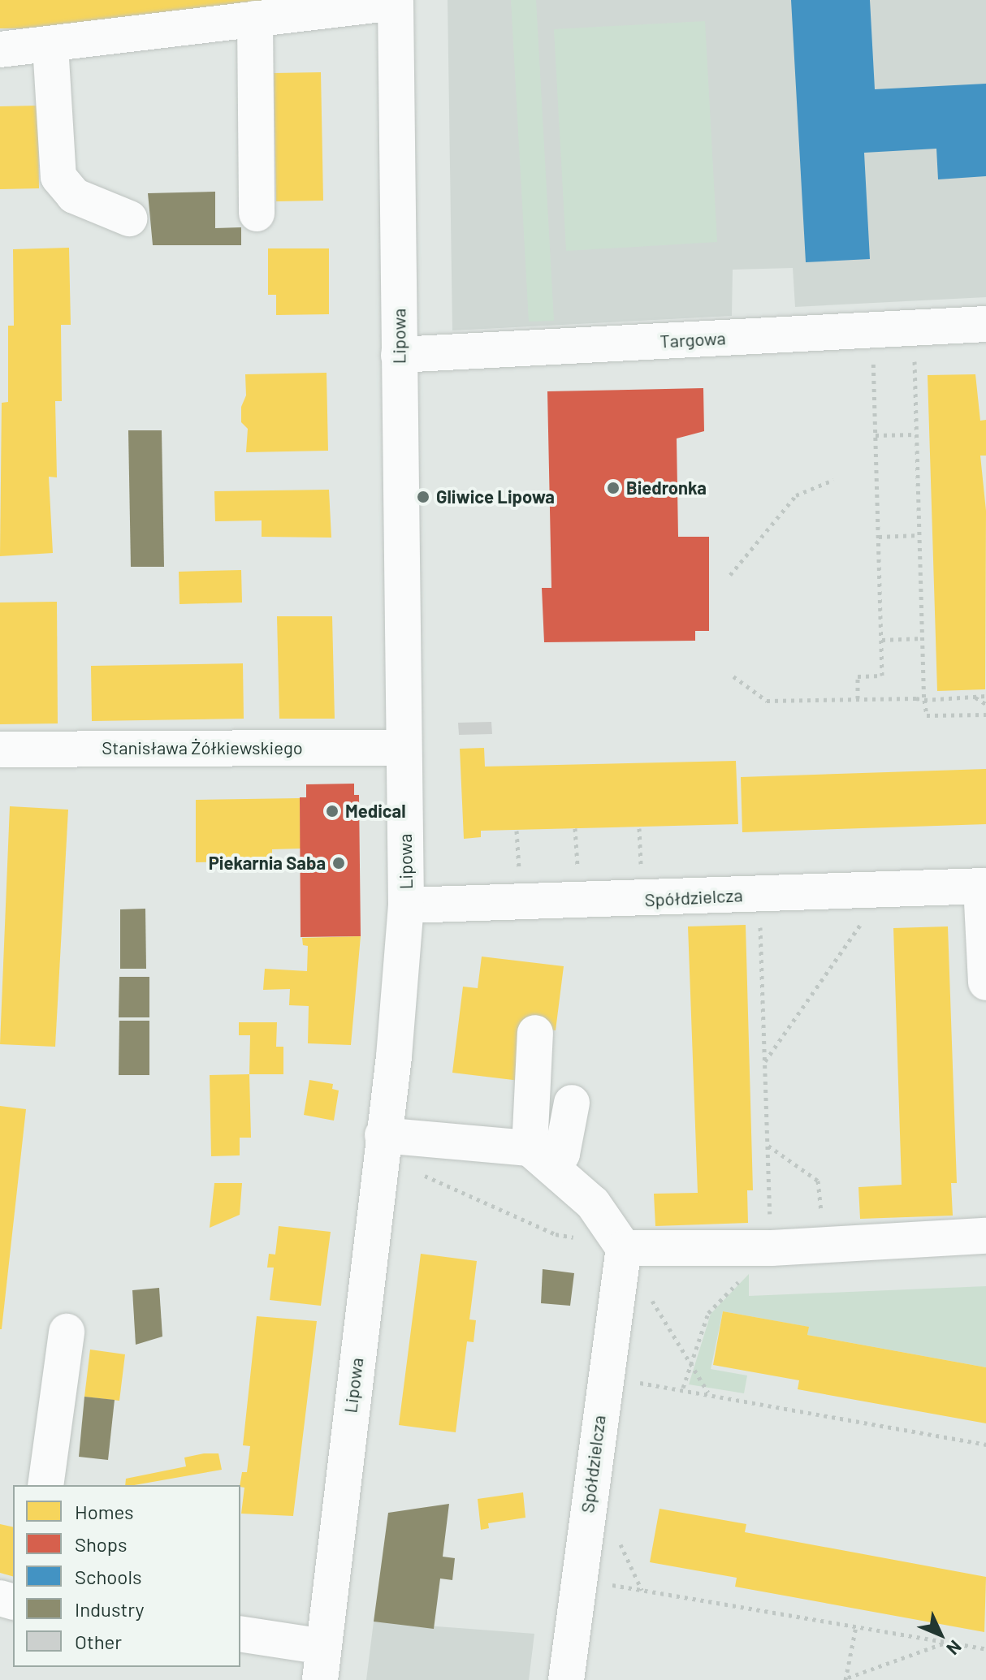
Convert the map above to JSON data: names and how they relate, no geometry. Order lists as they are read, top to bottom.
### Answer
{
  "streets": {
    "street": [
      "Lipowa",
      "Targowa",
      "Stanisława Żółkiewskiego",
      "Spółdzielcza"
    ]
  },
  "crossings": [
    ["Lipowa", "Targowa"],
    ["Lipowa", "Stanisława Żółkiewskiego"],
    ["Lipowa", "Spółdzielcza"]
  ],
  "places": [
    "Biedronka",
    "Gliwice Lipowa",
    "Medical",
    "Piekarnia Saba"
  ],
  "legend": [
    "Homes",
    "Shops",
    "Schools",
    "Industry",
    "Other"
  ],
  "north": "bottom right"
}
